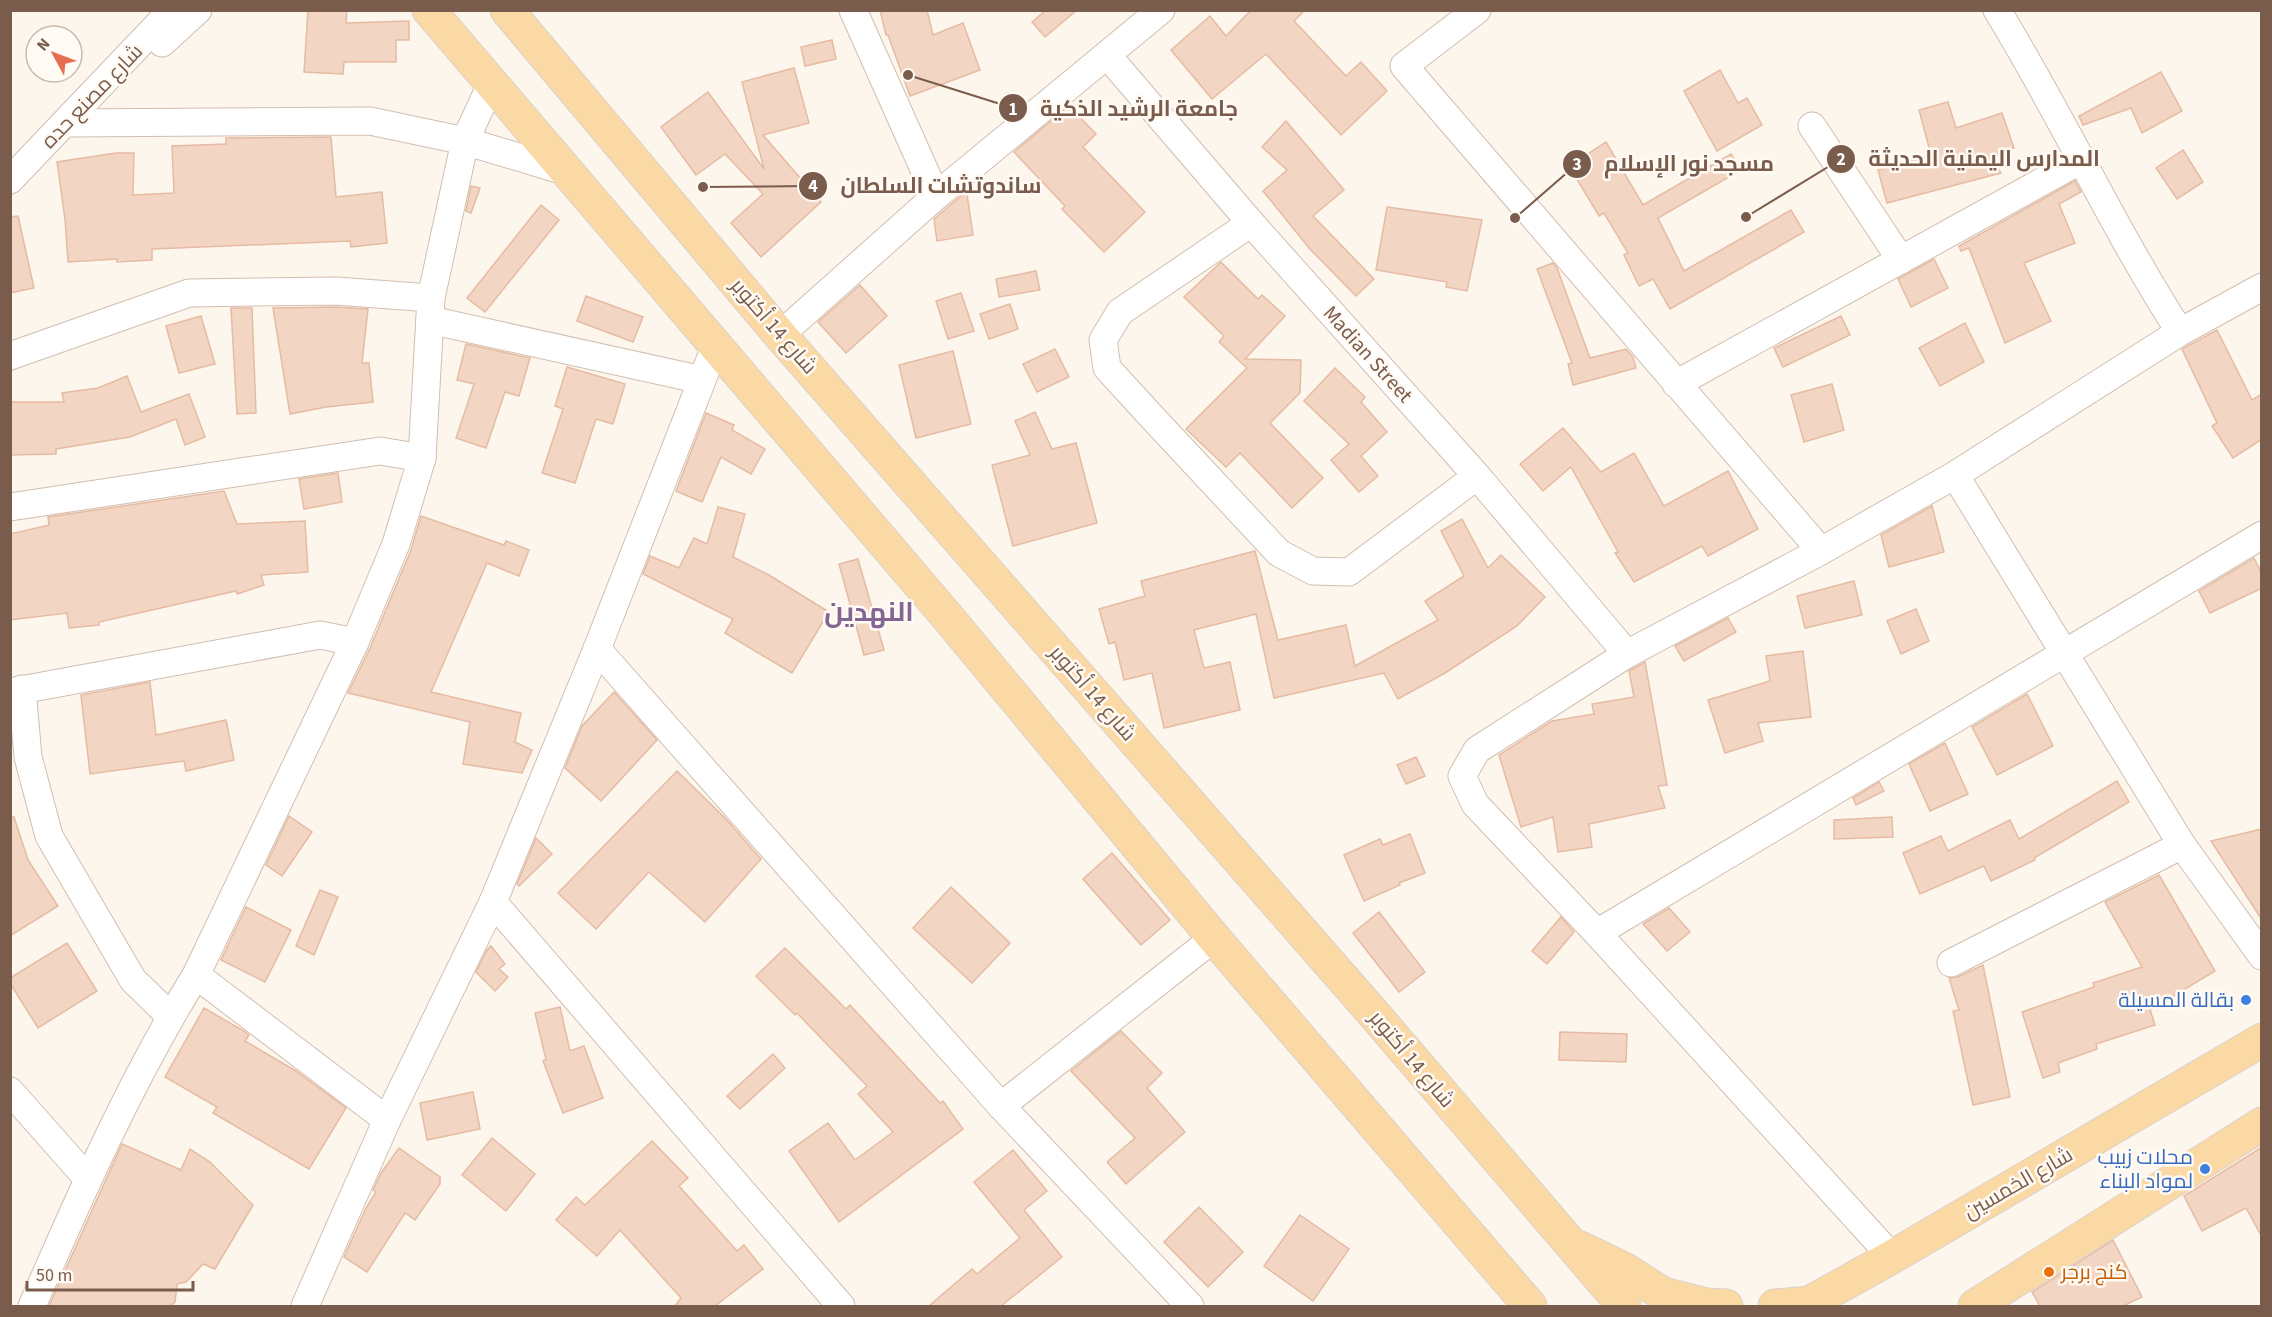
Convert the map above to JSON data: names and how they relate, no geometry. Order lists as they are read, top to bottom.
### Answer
{
  "streets": {
    "main road": ["شارع 14 أكتوبر", "شارع الخمسين"],
    "street": ["شارع مصنع حده", "Madian Street"]
  },
  "districts": ["النهدين"],
  "places": [
    "جامعة الرشيد الذكية",
    "ساندوتشات السلطان",
    "المدارس اليمنية الحديثة",
    "مسجد نور الإسلام",
    "بقالة المسيلة",
    "محلات زبيب لمواد البناء",
    "كنج برجر"
  ],
  "scale_bar": "50 m",
  "north": "top left"
}
